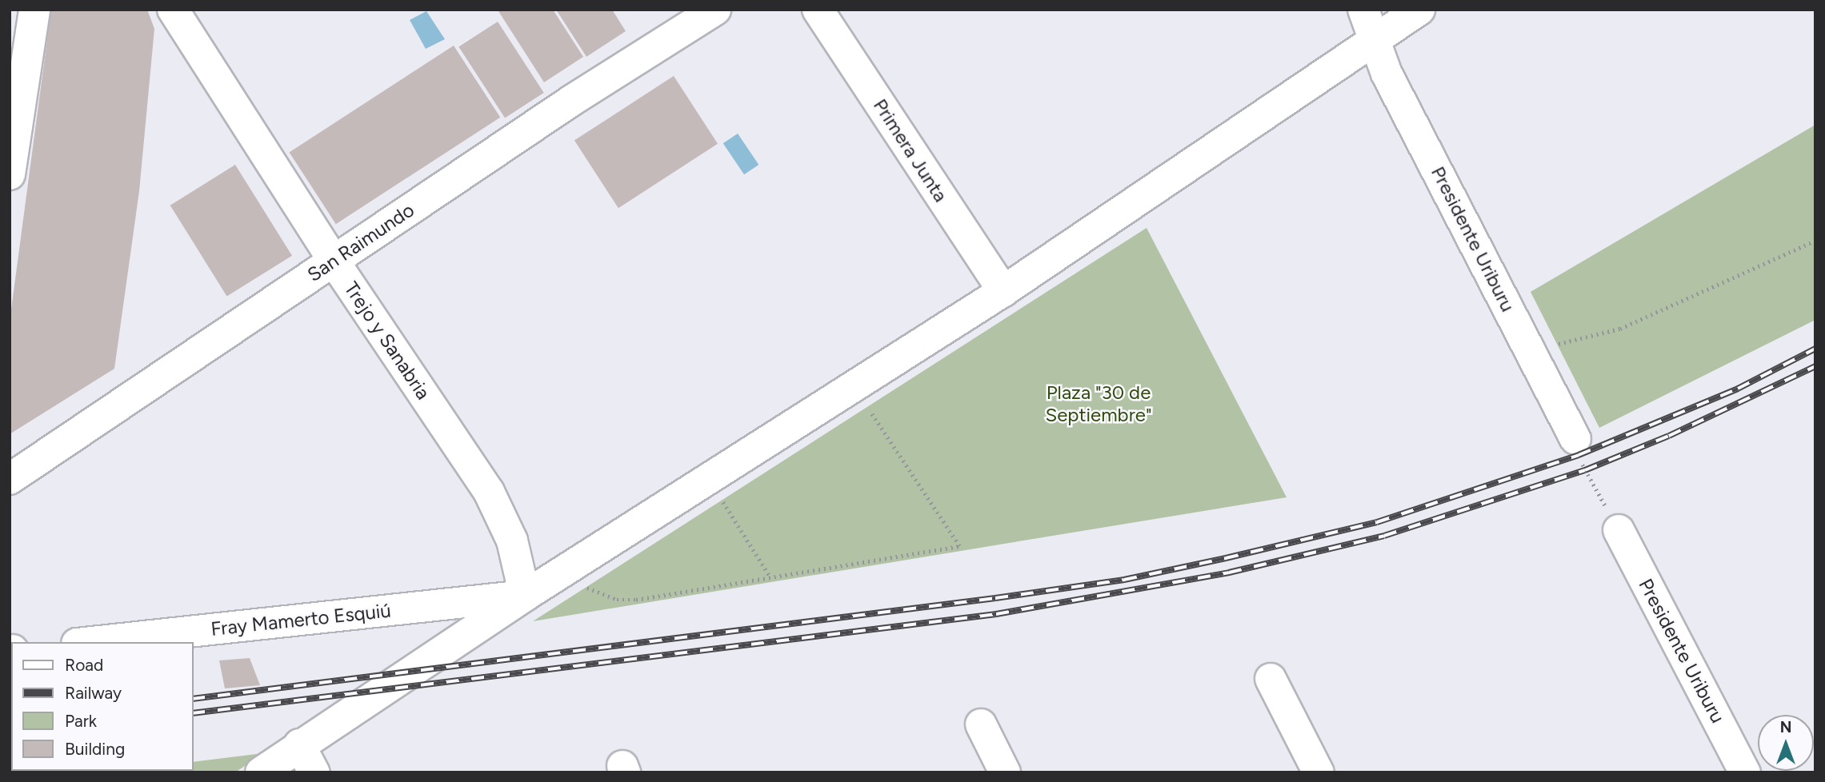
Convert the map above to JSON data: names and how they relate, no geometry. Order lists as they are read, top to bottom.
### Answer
{
  "streets": {
    "street": [
      "Primera Junta",
      "Presidente Uriburu",
      "San Raimundo",
      "Trejo y Sanabria",
      "Fray Mamerto Esquiú"
    ]
  },
  "crossings": [
    ["San Raimundo", "Trejo y Sanabria"],
    ["Trejo y Sanabria", "Fray Mamerto Esquiú"]
  ],
  "parks": ["Plaza \"30 de Septiembre\""],
  "legend": [
    "Road",
    "Railway",
    "Park",
    "Building"
  ],
  "north": "top"
}
